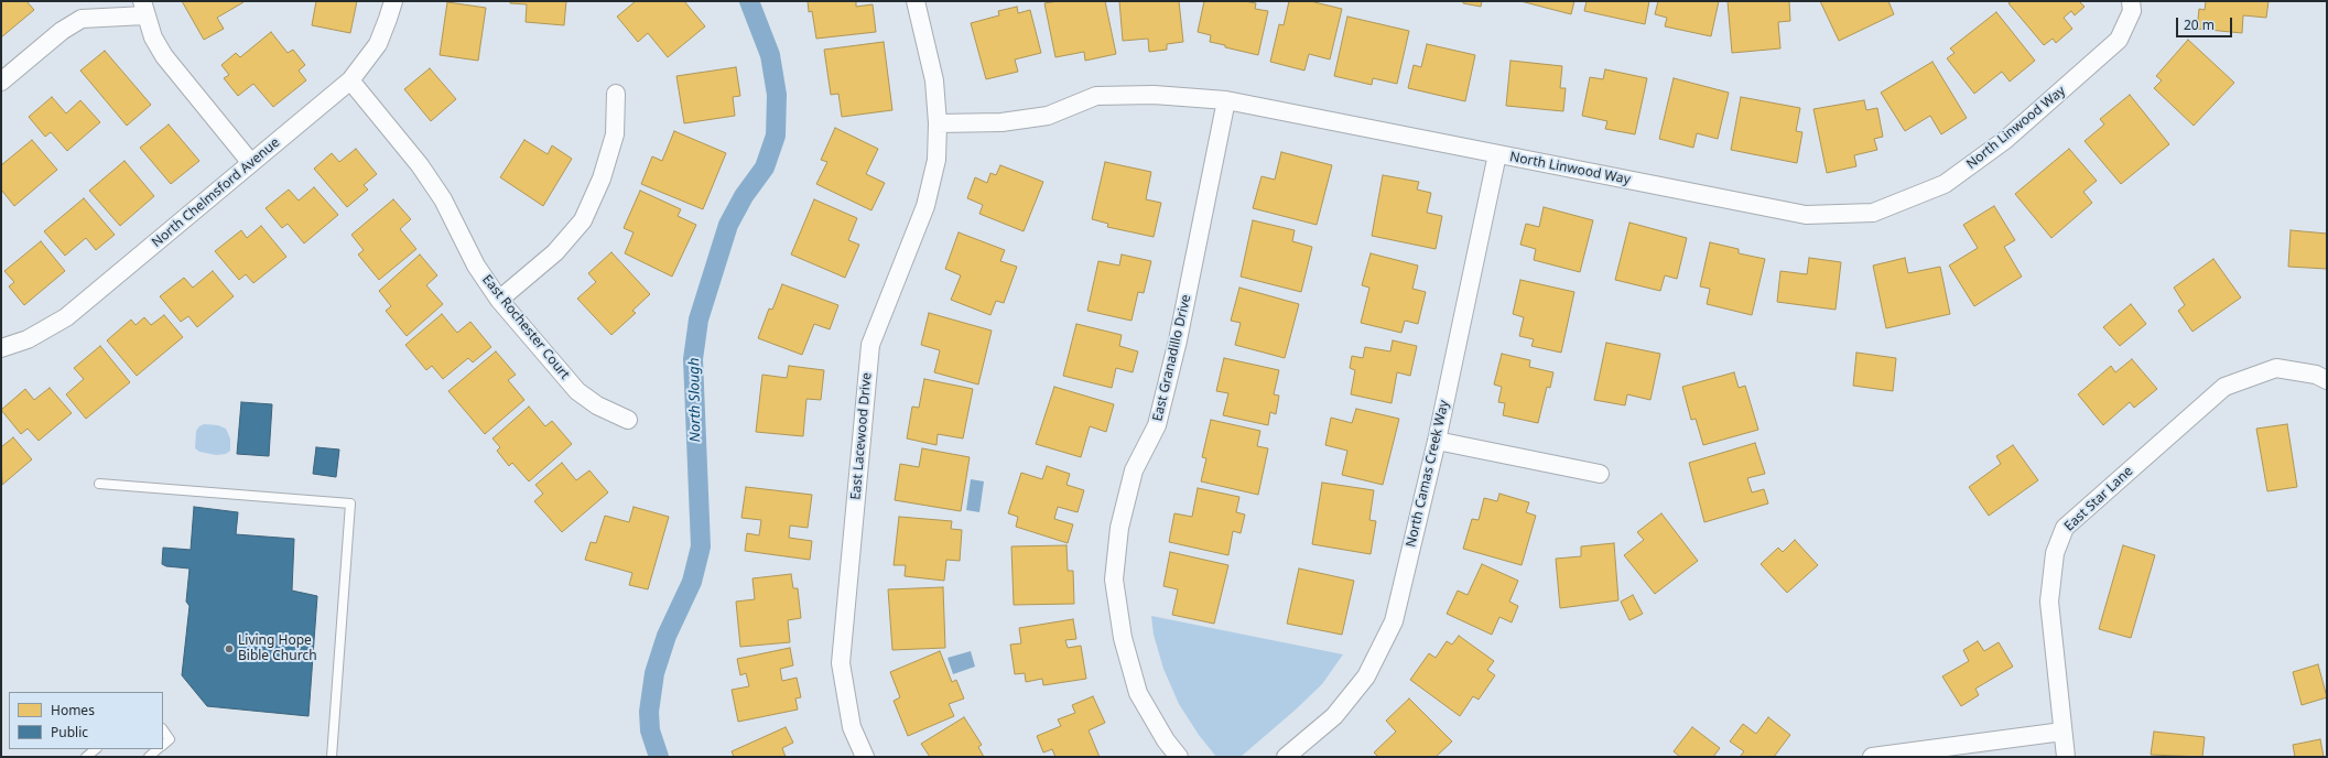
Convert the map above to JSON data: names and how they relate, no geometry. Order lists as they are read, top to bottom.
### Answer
{
  "streets": {
    "street": [
      "North Linwood Way",
      "North Chelmsford Avenue",
      "East Rochester Court",
      "East Granadillo Drive",
      "East Lacewood Drive",
      "North Camas Creek Way",
      "East Star Lane"
    ]
  },
  "crossings": [
    ["North Linwood Way", "East Granadillo Drive"],
    ["North Linwood Way", "East Lacewood Drive"],
    ["North Linwood Way", "North Camas Creek Way"],
    ["North Chelmsford Avenue", "East Rochester Court"]
  ],
  "water": ["North Slough"],
  "places": ["Living Hope Bible Church"],
  "legend": ["Homes", "Public"],
  "scale_bar": "20 m"
}
